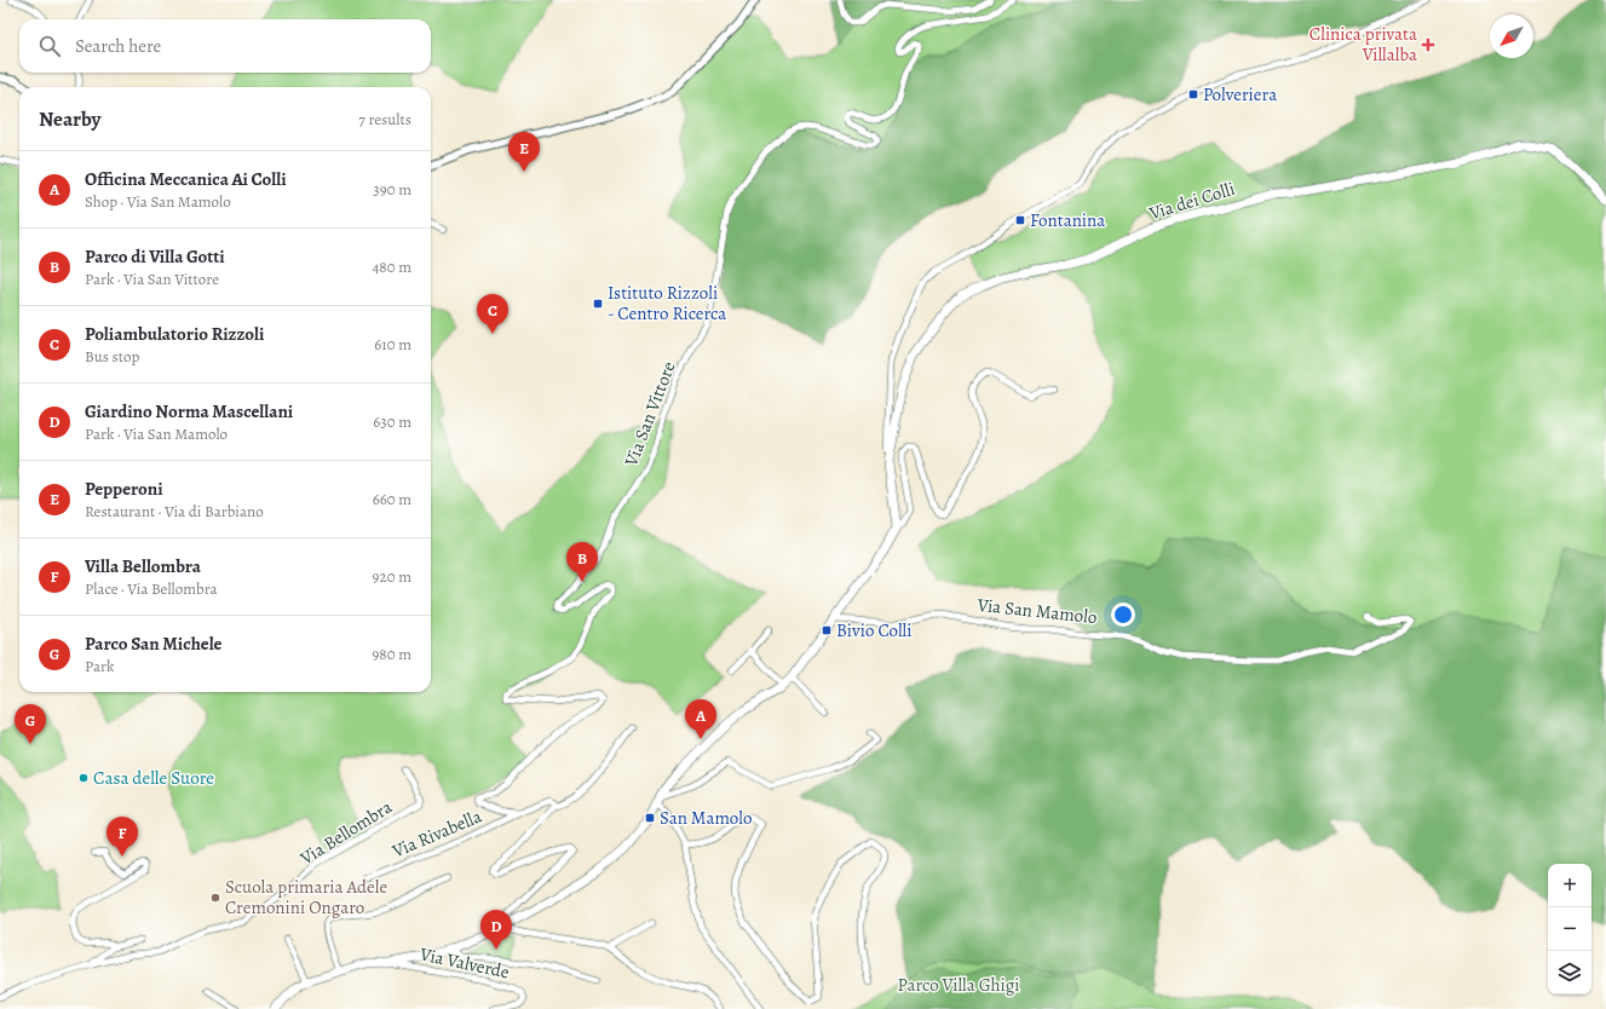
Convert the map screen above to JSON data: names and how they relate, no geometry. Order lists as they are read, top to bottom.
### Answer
{
  "streets": {
    "main road": ["Via dei Colli"],
    "street": [
      "Via San Vittore",
      "Via San Mamolo",
      "Via Bellombra",
      "Via Rivabella",
      "Via Valverde"
    ]
  },
  "crossings": [
    ["Via San Vittore", "Via Rivabella"]
  ],
  "parks": ["Parco Villa Ghigi"],
  "places": {
    "health": ["Clinica privata Villalba"],
    "transit": [
      "Polveriera",
      "Fontanina",
      "Istituto Rizzoli - Centro Ricerca",
      "Bivio Colli",
      "San Mamolo"
    ],
    "other": ["Casa delle Suore", "Scuola primaria Adele Cremonini Ongaro"]
  },
  "north": "bottom left",
  "page": {
    "search": "Search here",
    "heading": ["Nearby", "7 results"],
    "pins": [
      "E",
      "C",
      "B",
      "A",
      "G",
      "F",
      "D"
    ],
    "list": [
      {
        "mark": "A",
        "name": "Officina Meccanica Ai Colli",
        "note": "Shop · Via San Mamolo",
        "value": "390 m"
      },
      {
        "mark": "B",
        "name": "Parco di Villa Gotti",
        "note": "Park · Via San Vittore",
        "value": "480 m"
      },
      {
        "mark": "C",
        "name": "Poliambulatorio Rizzoli",
        "note": "Bus stop",
        "value": "610 m"
      },
      {
        "mark": "D",
        "name": "Giardino Norma Mascellani",
        "note": "Park · Via San Mamolo",
        "value": "630 m"
      },
      {
        "mark": "E",
        "name": "Pepperoni",
        "note": "Restaurant · Via di Barbiano",
        "value": "660 m"
      },
      {
        "mark": "F",
        "name": "Villa Bellombra",
        "note": "Place · Via Bellombra",
        "value": "920 m"
      },
      {
        "mark": "G",
        "name": "Parco San Michele",
        "note": "Park",
        "value": "980 m"
      }
    ],
    "map_buttons": ["+", "−"]
  }
}
